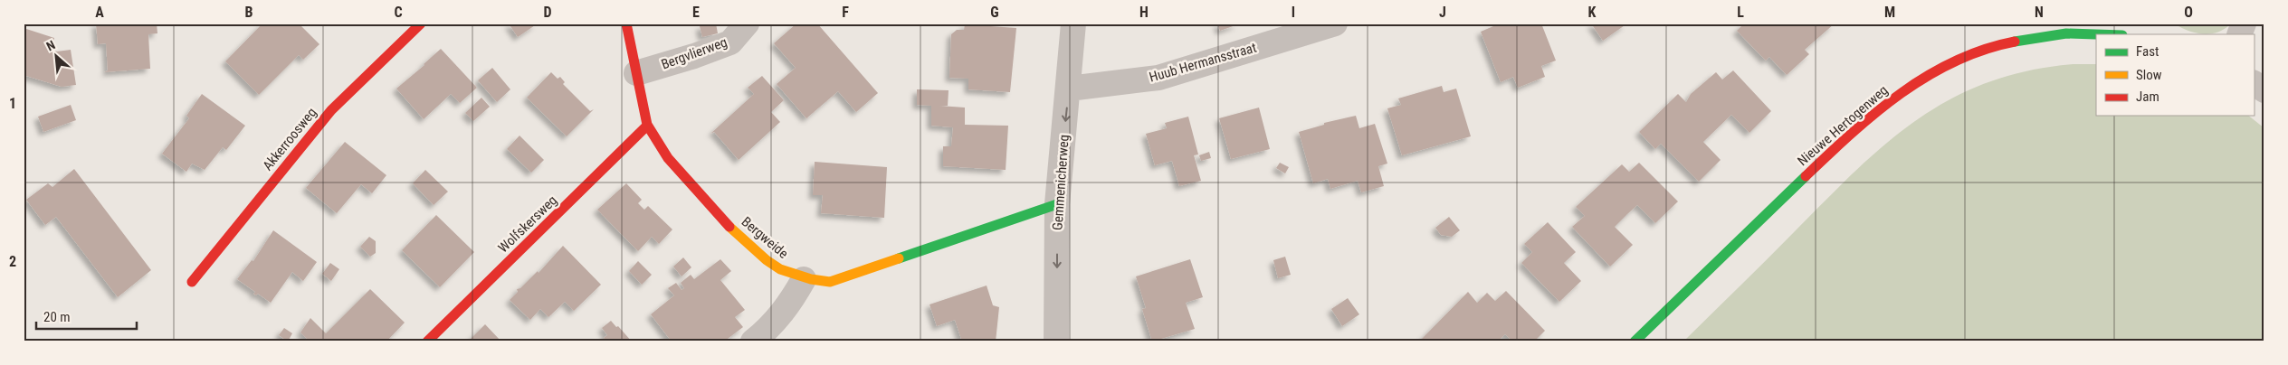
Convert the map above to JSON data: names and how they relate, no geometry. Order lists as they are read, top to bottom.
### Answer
{
  "streets": {
    "street": [
      "Bergvlierweg",
      "Huub Hermansstraat",
      "Nieuwe Hertogenweg",
      "Akkerroosweg",
      "Gemmenicherweg",
      "Wolfskersweg",
      "Bergweide"
    ]
  },
  "crossings": [
    ["Bergvlierweg", "Bergweide"],
    ["Huub Hermansstraat", "Gemmenicherweg"],
    ["Gemmenicherweg", "Bergweide"],
    ["Wolfskersweg", "Bergweide"]
  ],
  "one_way": ["Gemmenicherweg"],
  "legend": ["Fast", "Slow", "Jam"],
  "scale_bar": "20 m",
  "north": "top left",
  "grid": {
    "columns": [
      "A",
      "B",
      "C",
      "D",
      "E",
      "F",
      "G",
      "H",
      "I",
      "J",
      "K",
      "L",
      "M",
      "N",
      "O"
    ],
    "rows": ["1", "2"]
  }
}
